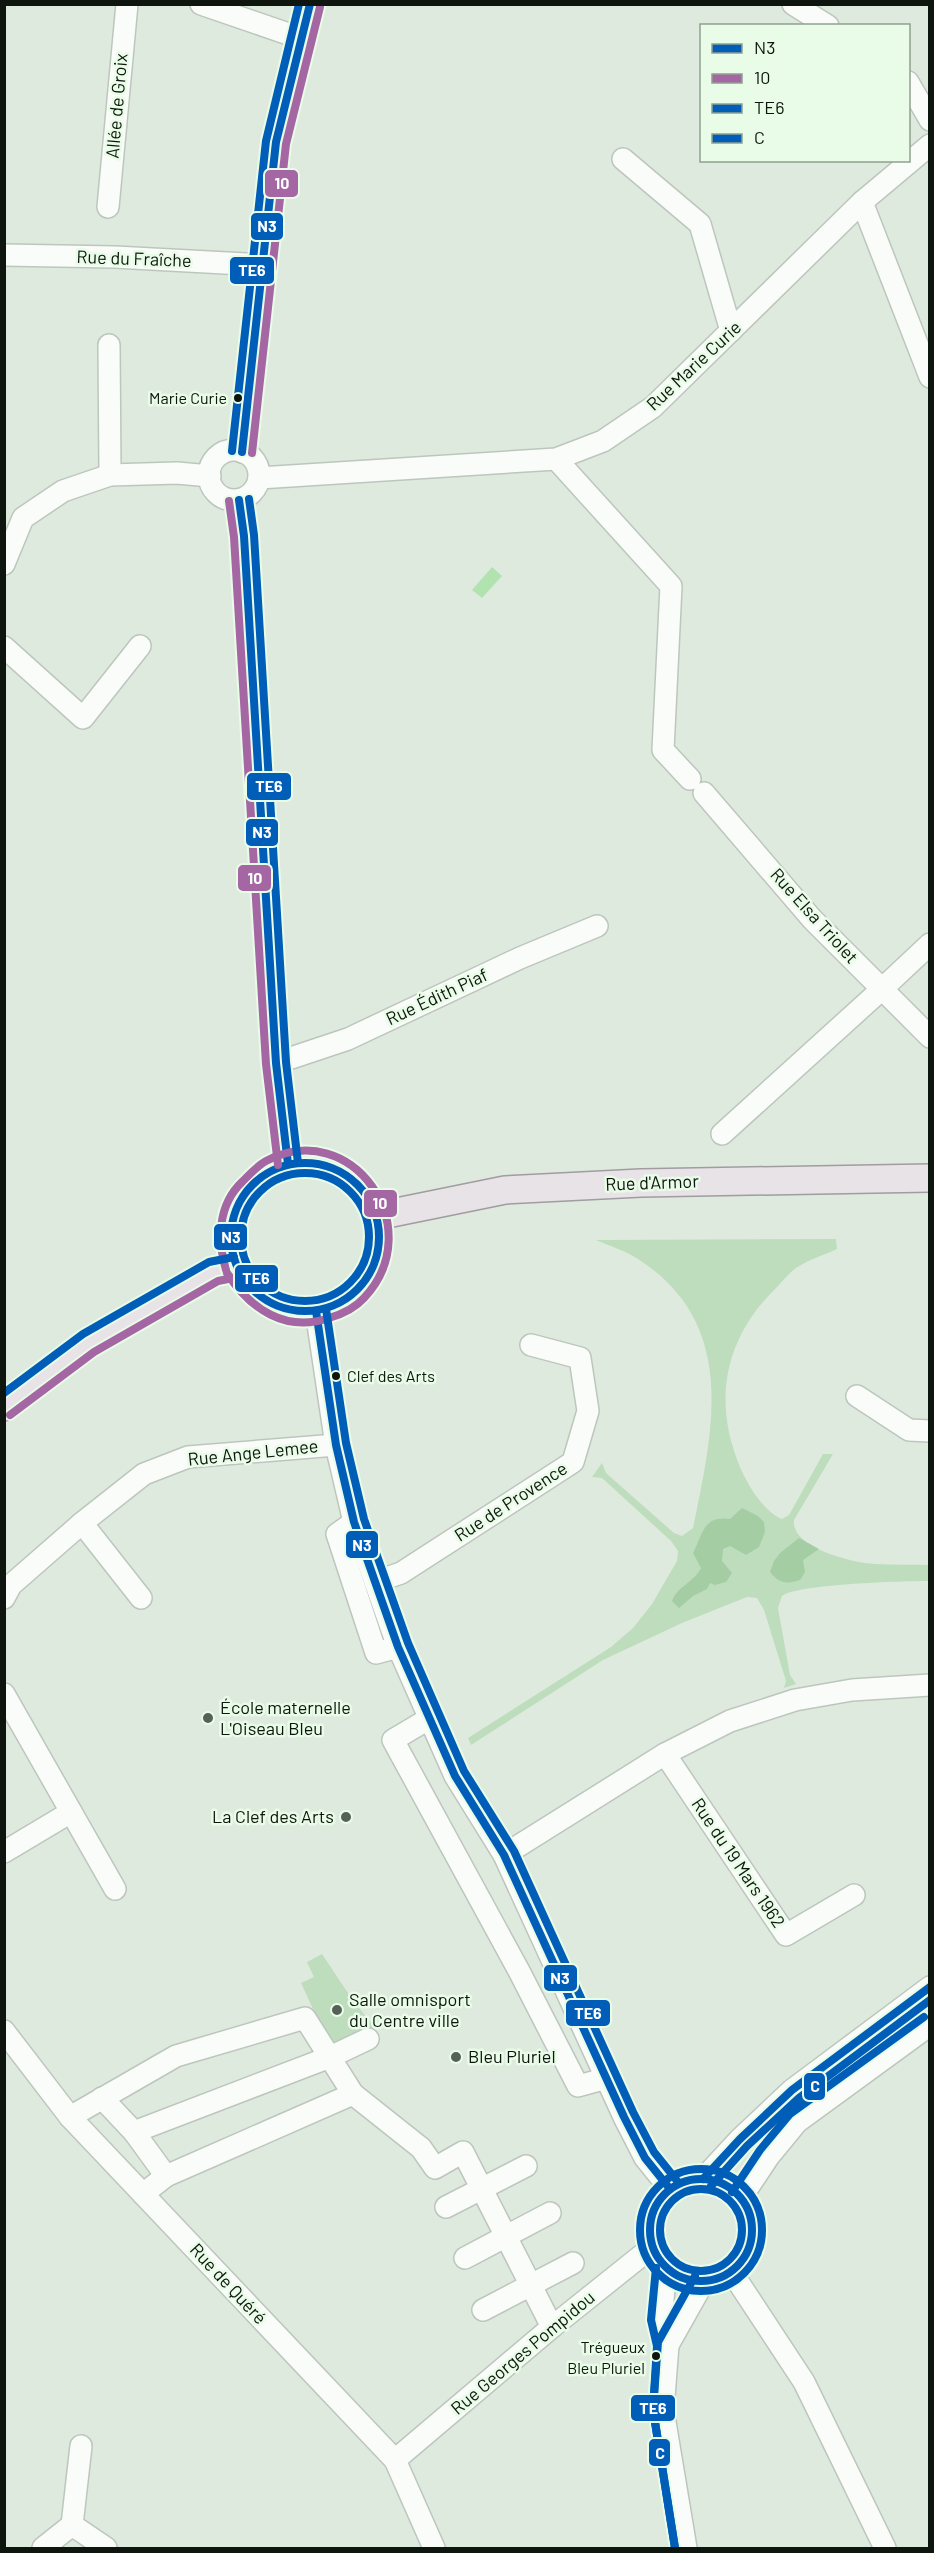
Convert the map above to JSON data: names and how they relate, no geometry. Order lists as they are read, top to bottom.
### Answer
{
  "streets": {
    "main road": ["Rue d'Armor"],
    "street": [
      "Allée de Groix",
      "Rue du Fraîche",
      "Rue Marie Curie",
      "Rue Elsa Triolet",
      "Rue Édith Piaf",
      "Rue Ange Lemee",
      "Rue de Provence",
      "Rue du 19 Mars 1962",
      "Rue de Quéré",
      "Rue Georges Pompidou"
    ]
  },
  "crossings": [
    ["Rue Marie Curie", "Rue Elsa Triolet"],
    ["Rue de Quéré", "Rue Georges Pompidou"]
  ],
  "places": [
    "Marie Curie",
    "Clef des Arts",
    "École maternelle L'Oiseau Bleu",
    "La Clef des Arts",
    "Salle omnisport du Centre ville",
    "Bleu Pluriel",
    "Trégueux Bleu Pluriel"
  ],
  "lines": [
    "transit line N3",
    "transit line TE6",
    "transit line 10",
    "transit line C"
  ],
  "legend": [
    "N3",
    "10",
    "TE6",
    "C"
  ]
}
